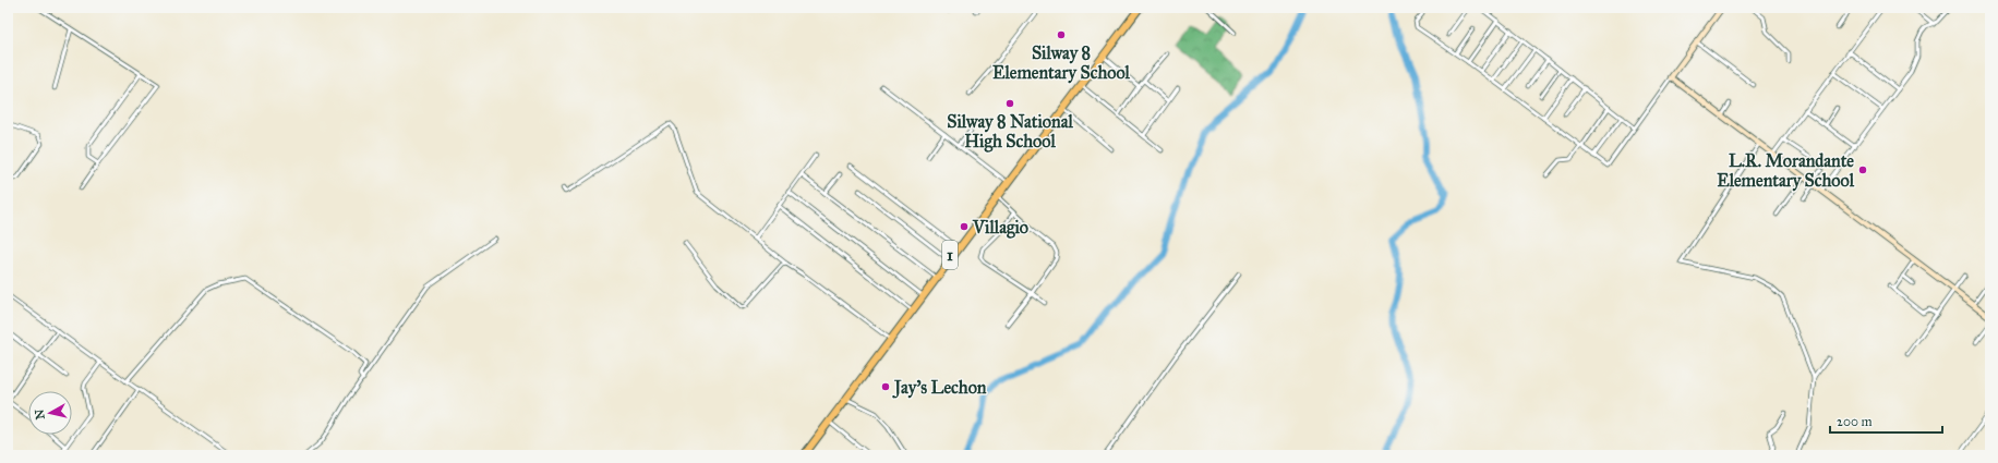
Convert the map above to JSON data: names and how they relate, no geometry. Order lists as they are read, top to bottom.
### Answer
{
  "streets": {
    "highway": ["1"]
  },
  "places": [
    "Silway 8 Elementary School",
    "Silway 8 National High School",
    "L.R. Morandante Elementary School",
    "Villagio",
    "Jay's Lechon"
  ],
  "scale_bar": "200 m",
  "north": "left"
}
